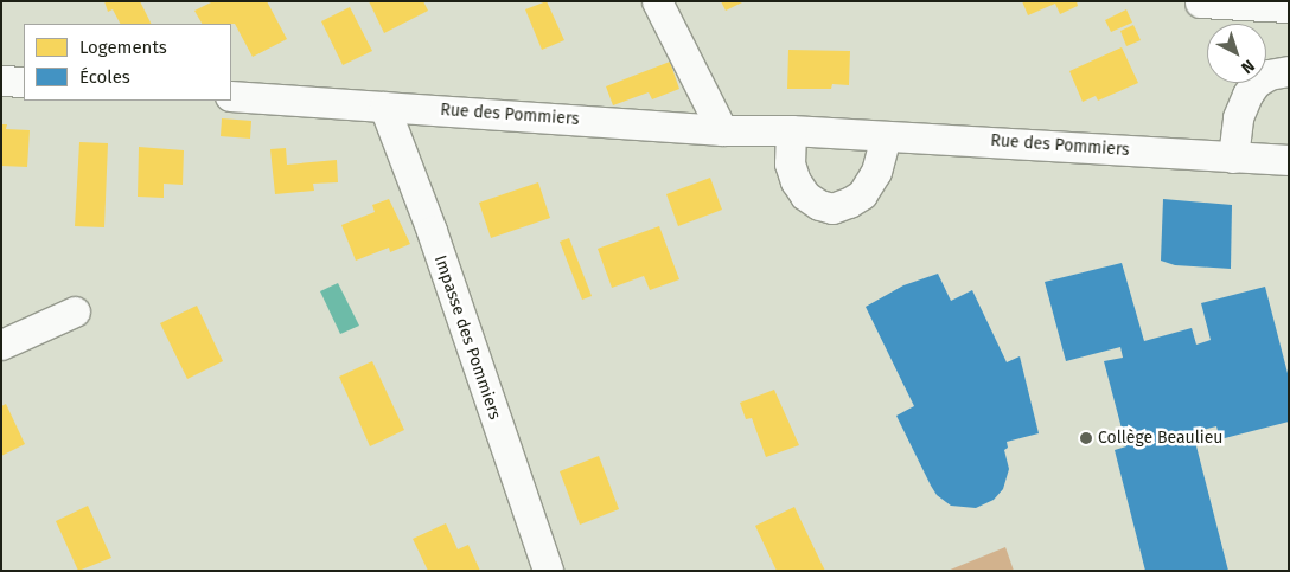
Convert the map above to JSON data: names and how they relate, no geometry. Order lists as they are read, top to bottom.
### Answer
{
  "streets": {
    "street": ["Rue des Pommiers", "Impasse des Pommiers"]
  },
  "crossings": [
    ["Rue des Pommiers", "Impasse des Pommiers"]
  ],
  "places": ["Collège Beaulieu"],
  "legend": ["Logements", "Écoles"],
  "north": "bottom right"
}
